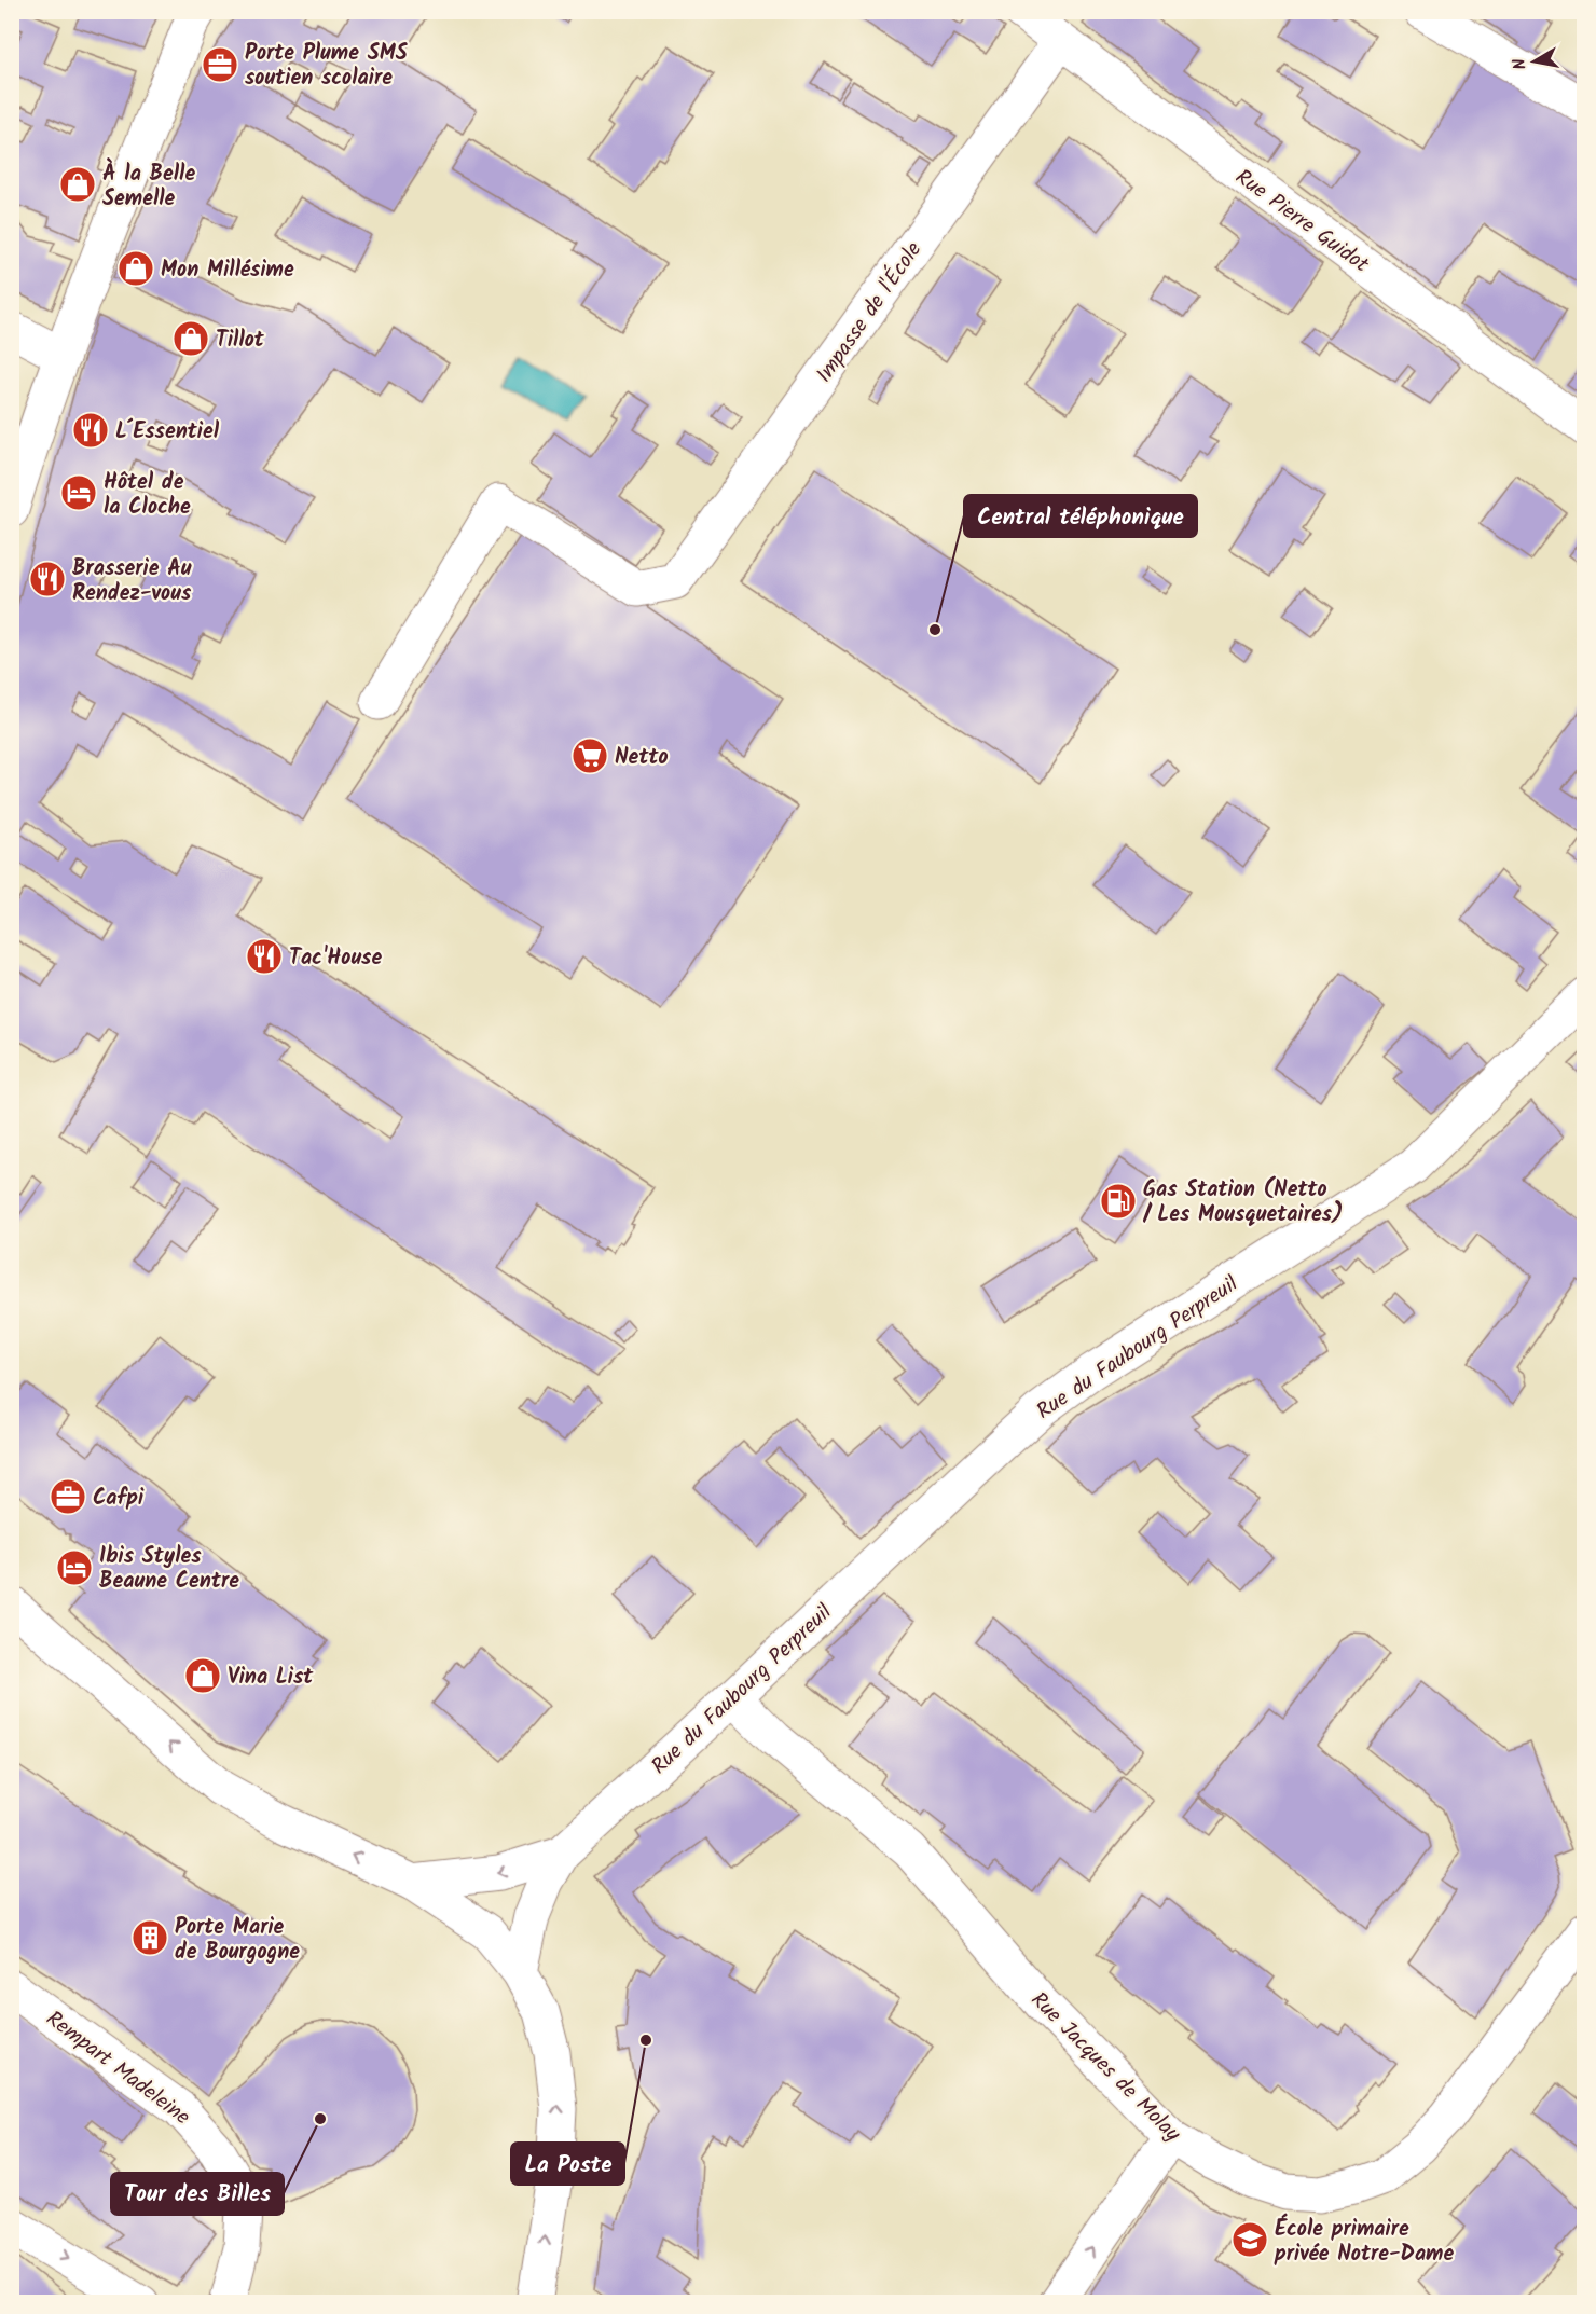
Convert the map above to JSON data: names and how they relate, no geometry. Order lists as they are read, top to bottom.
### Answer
{
  "streets": {
    "street": [
      "Rue Pierre Guidot",
      "Impasse de l'École",
      "Rue du Faubourg Perpreuil",
      "Rue Jacques de Molay",
      "Rempart Madeleine"
    ]
  },
  "crossings": [
    ["Rue Pierre Guidot", "Impasse de l'École"],
    ["Rue du Faubourg Perpreuil", "Rue Jacques de Molay"]
  ],
  "places": {
    "office": ["Porte Plume SMS soutien scolaire", "Cafpi"],
    "shop": [
      "À la Belle Semelle",
      "Mon Millésime",
      "Tillot",
      "Vina List"
    ],
    "restaurant": ["L´Essentiel", "Brasserie Au Rendez-vous", "Tac'House"],
    "hotel": ["Hôtel de la Cloche", "Ibis Styles Beaune Centre"],
    "other": ["Central téléphonique", "La Poste", "Tour des Billes"],
    "supermarket": ["Netto"],
    "fuel station": ["Gas Station (Netto / Les Mousquetaires)"],
    "building": ["Porte Marie de Bourgogne"],
    "school or university": ["École primaire privée Notre-Dame"]
  },
  "north": "left"
}
